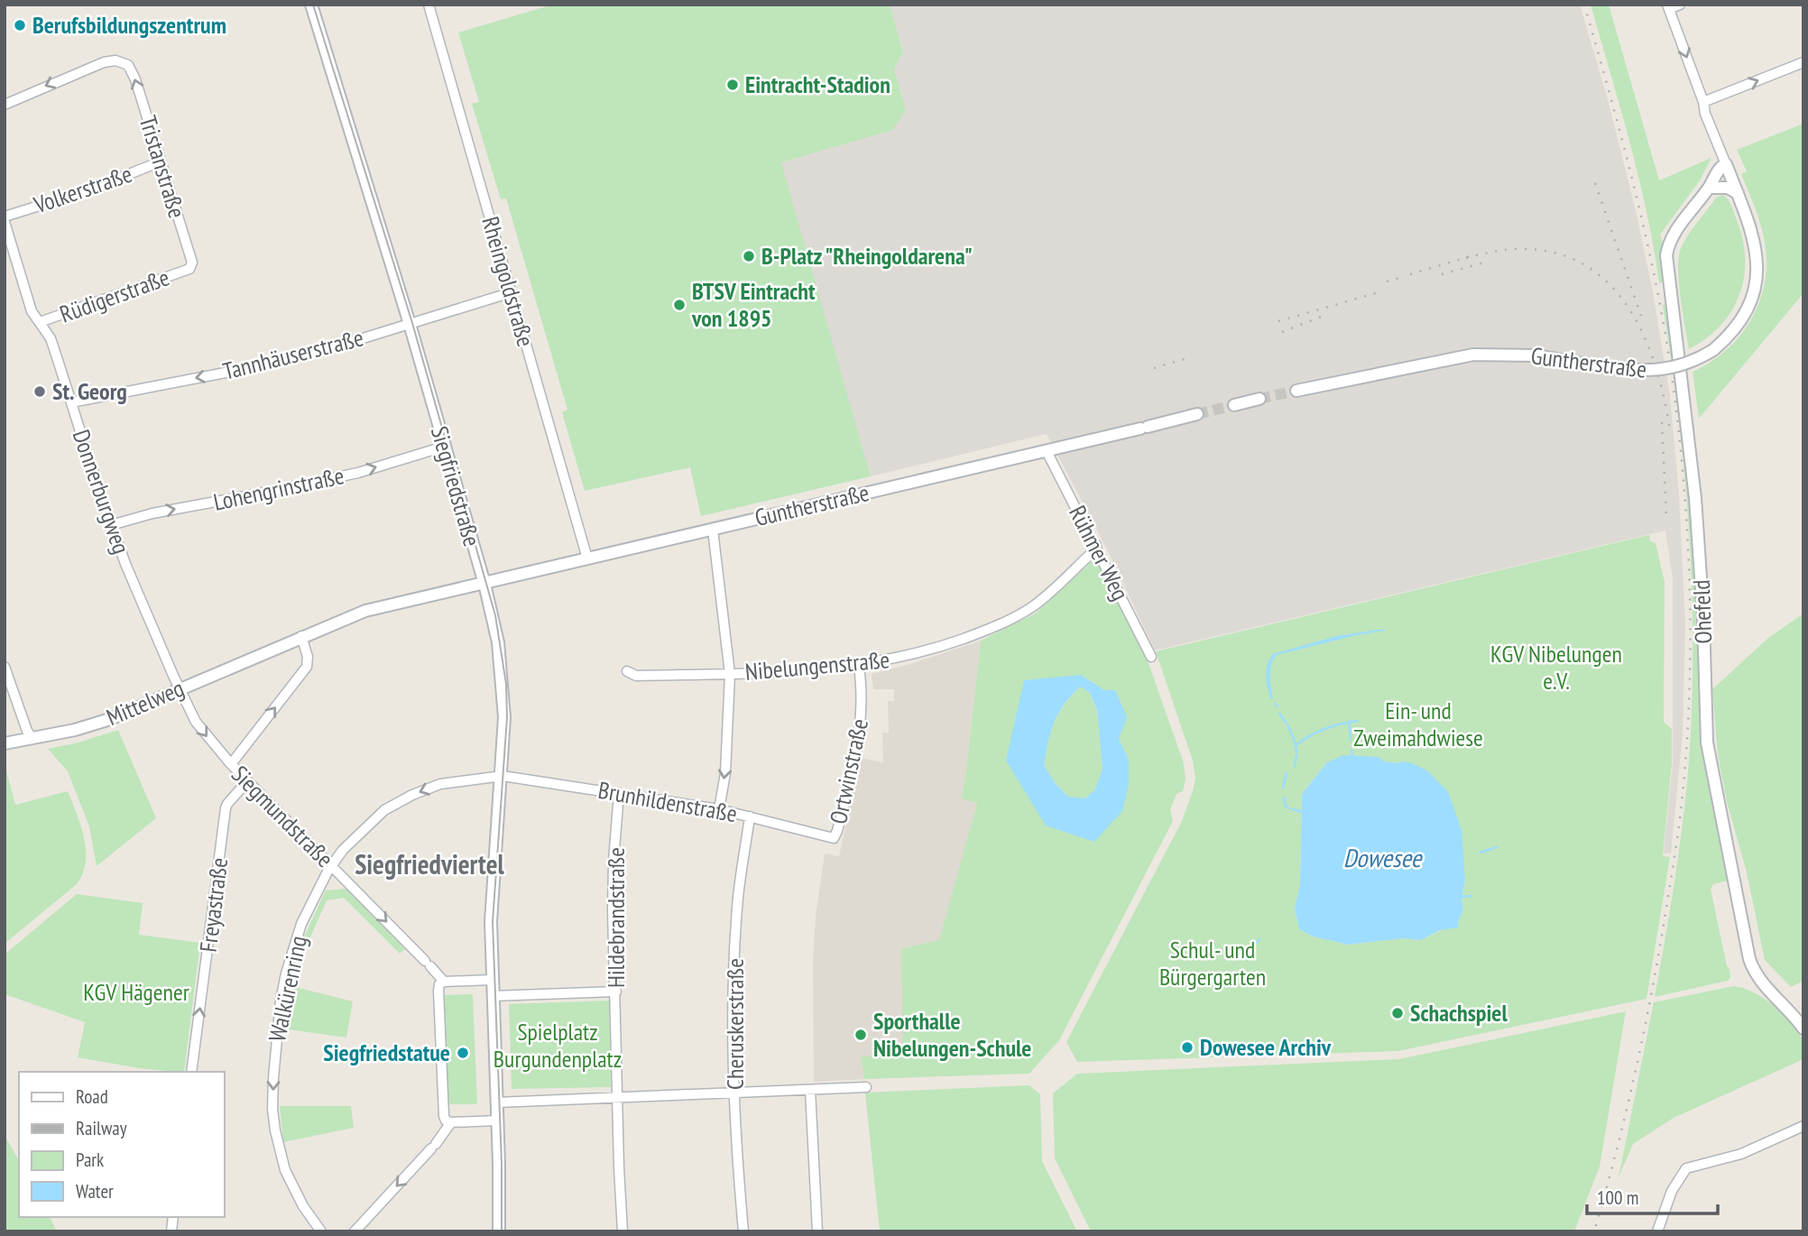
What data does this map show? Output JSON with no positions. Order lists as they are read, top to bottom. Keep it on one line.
{"streets":{"street":["Tristanstraße","Volkerstraße","Rheingoldstraße","Rüdigerstraße","Tannhäuserstraße","Guntherstraße","Siegfriedstraße","Lohengrinstraße","Donnerburgweg","Rühmer Weg","Ohefeld","Nibelungenstraße","Mittelweg","Ortwinstraße","Brunhildenstraße","Siegmundstraße","Freyastraße","Hildebrandstraße","Walkürenring","Cheruskerstraße"]},"crossings":[["Tristanstraße","Volkerstraße"],["Tristanstraße","Rüdigerstraße"],["Rheingoldstraße","Tannhäuserstraße"],["Rheingoldstraße","Guntherstraße"],["Rüdigerstraße","Donnerburgweg"],["Tannhäuserstraße","Siegfriedstraße"],["Tannhäuserstraße","Donnerburgweg"],["Guntherstraße","Siegfriedstraße"],["Guntherstraße","Rühmer Weg"],["Guntherstraße","Ohefeld"],["Guntherstraße","Mittelweg"],["Siegfriedstraße","Lohengrinstraße"],["Siegfriedstraße","Brunhildenstraße"],["Siegfriedstraße","Walkürenring"],["Lohengrinstraße","Donnerburgweg"],["Donnerburgweg","Mittelweg"],["Donnerburgweg","Siegmundstraße"],["Rühmer Weg","Nibelungenstraße"],["Nibelungenstraße","Ortwinstraße"],["Mittelweg","Siegmundstraße"],["Ortwinstraße","Brunhildenstraße"],["Brunhildenstraße","Hildebrandstraße"],["Brunhildenstraße","Walkürenring"],["Brunhildenstraße","Cheruskerstraße"],["Siegmundstraße","Freyastraße"],["Siegmundstraße","Walkürenring"]],"one_way":["Tannhäuserstraße","Lohengrinstraße","Siegmundstraße","Freyastraße","Walkürenring"],"districts":["Siegfriedviertel"],"water":["Dowesee"],"parks":["KGV Nibelungen e.V.","Ein- und Zweimahdwiese","Schul- und Bürgergarten","KGV Hägener","Spielplatz Burgundenplatz"],"places":["Berufsbildungszentrum","Eintracht-Stadion","B-Platz \"Rheingoldarena\"","BTSV Eintracht von 1895","St. Georg","Schachspiel","Sporthalle Nibelungen-Schule","Dowesee Archiv","Siegfriedstatue"],"legend":["Road","Railway","Park","Water"],"scale_bar":"100 m"}
